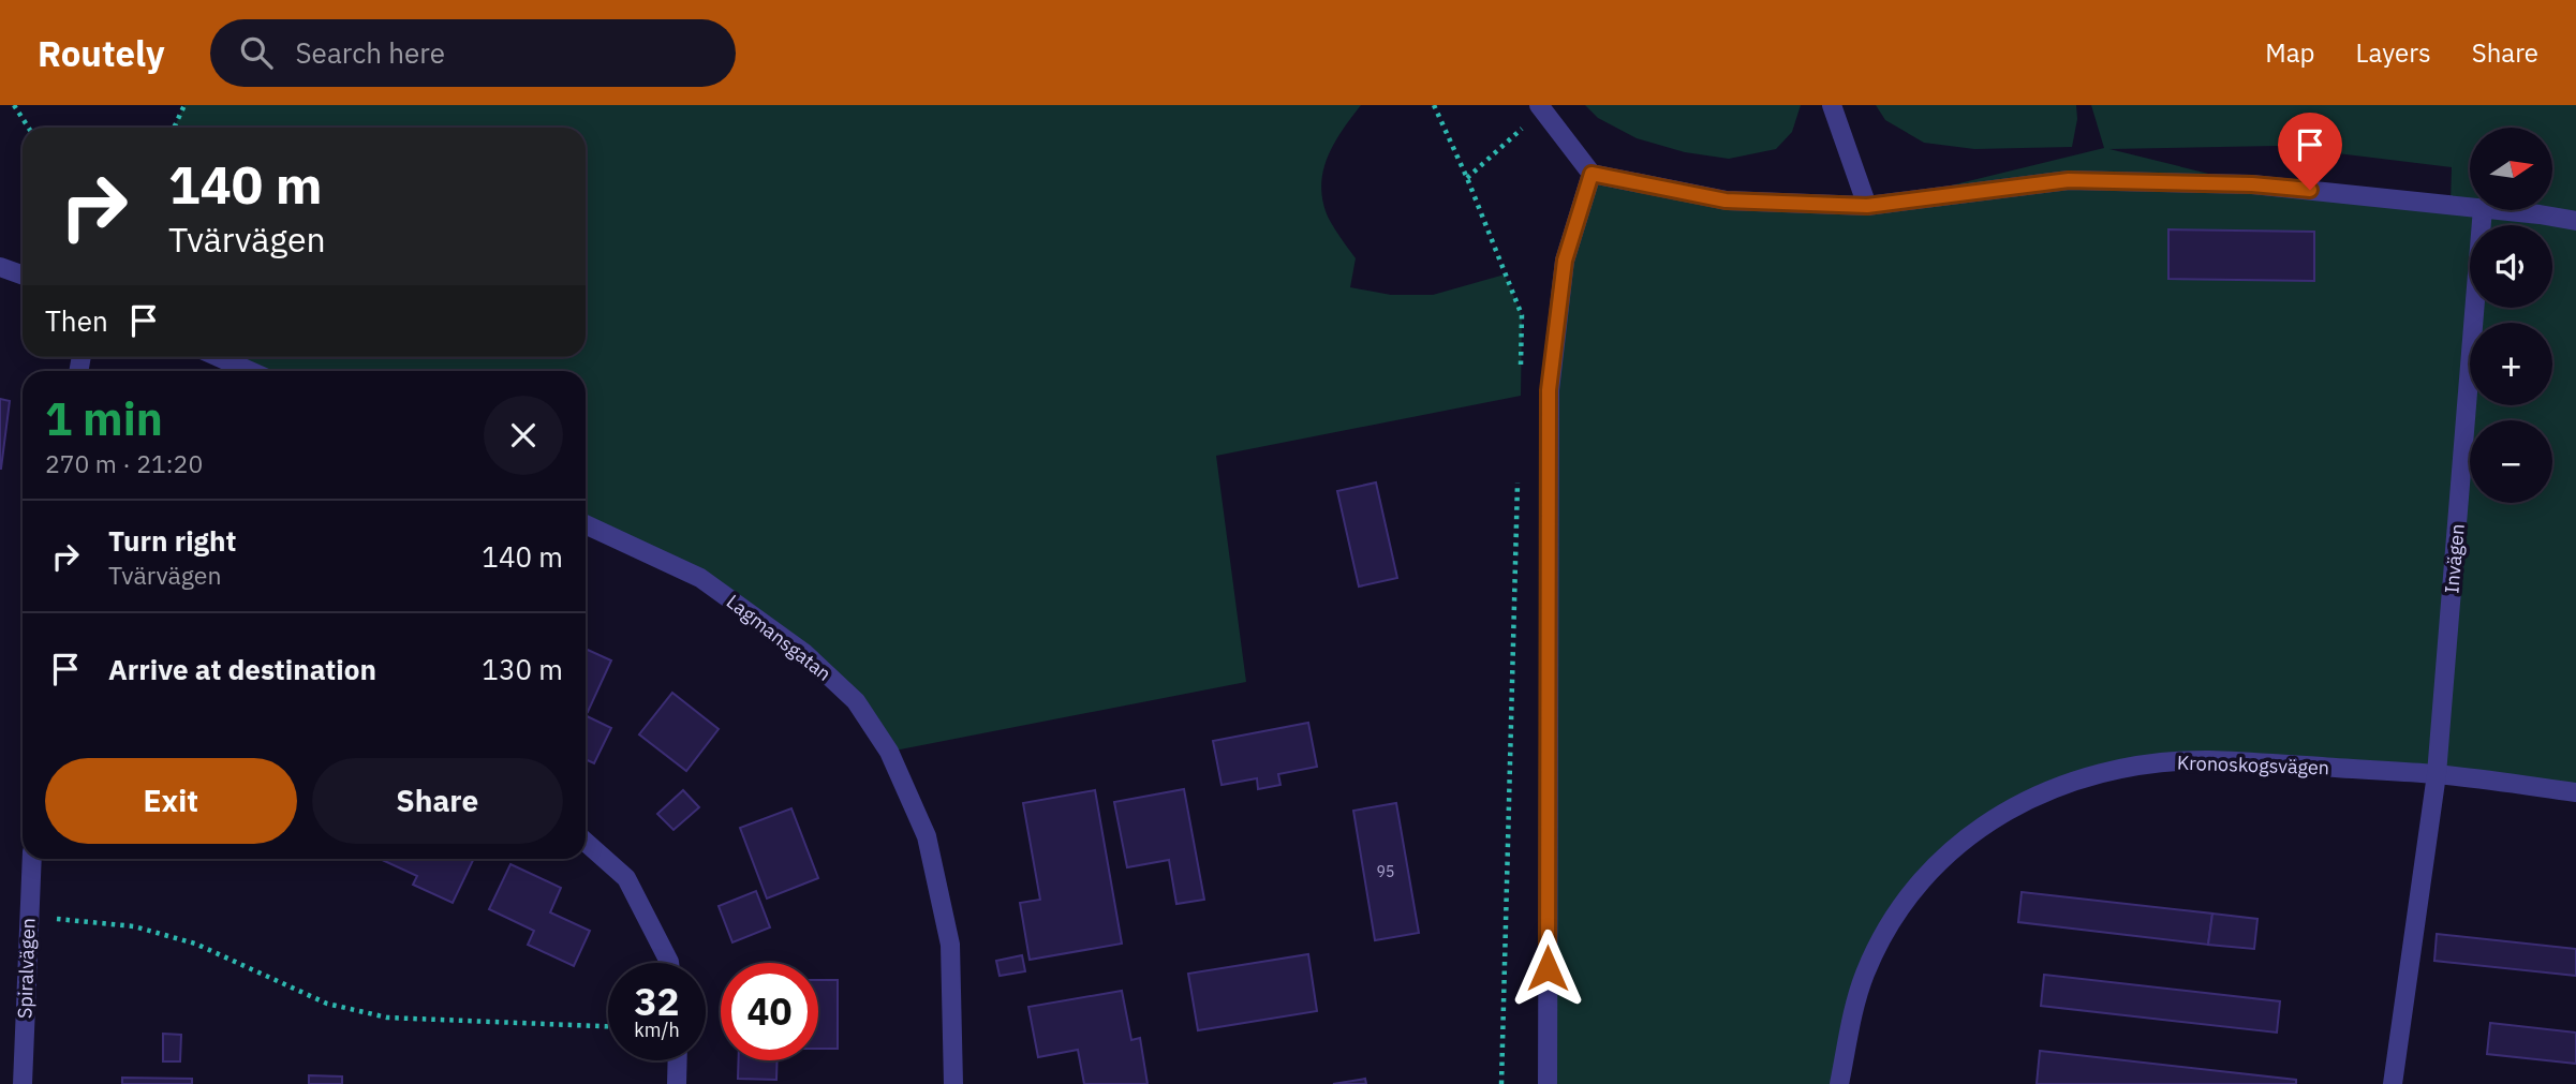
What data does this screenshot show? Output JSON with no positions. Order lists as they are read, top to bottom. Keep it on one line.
{"streets":{"street":["Invägen","Lagmansgatan","Kronoskogsvägen","Spiralvägen"]},"crossings":[["Invägen","Kronoskogsvägen"]],"house_numbers":["95"],"north":"right","page":{"header":"Routely","search":"Search here","nav":["Map","Layers","Share"],"map_buttons":["+","−"],"turn":["140 m","Tvärvägen"],"then":"Then","heading":["1 min","270 m · 21:20"],"list":[{"name":"Turn right","note":"Tvärvägen","value":"140 m"},{"name":"Arrive at destination","value":"130 m"}],"buttons":["Exit","Share"],"speed":"32 km/h","limit":"40"}}
